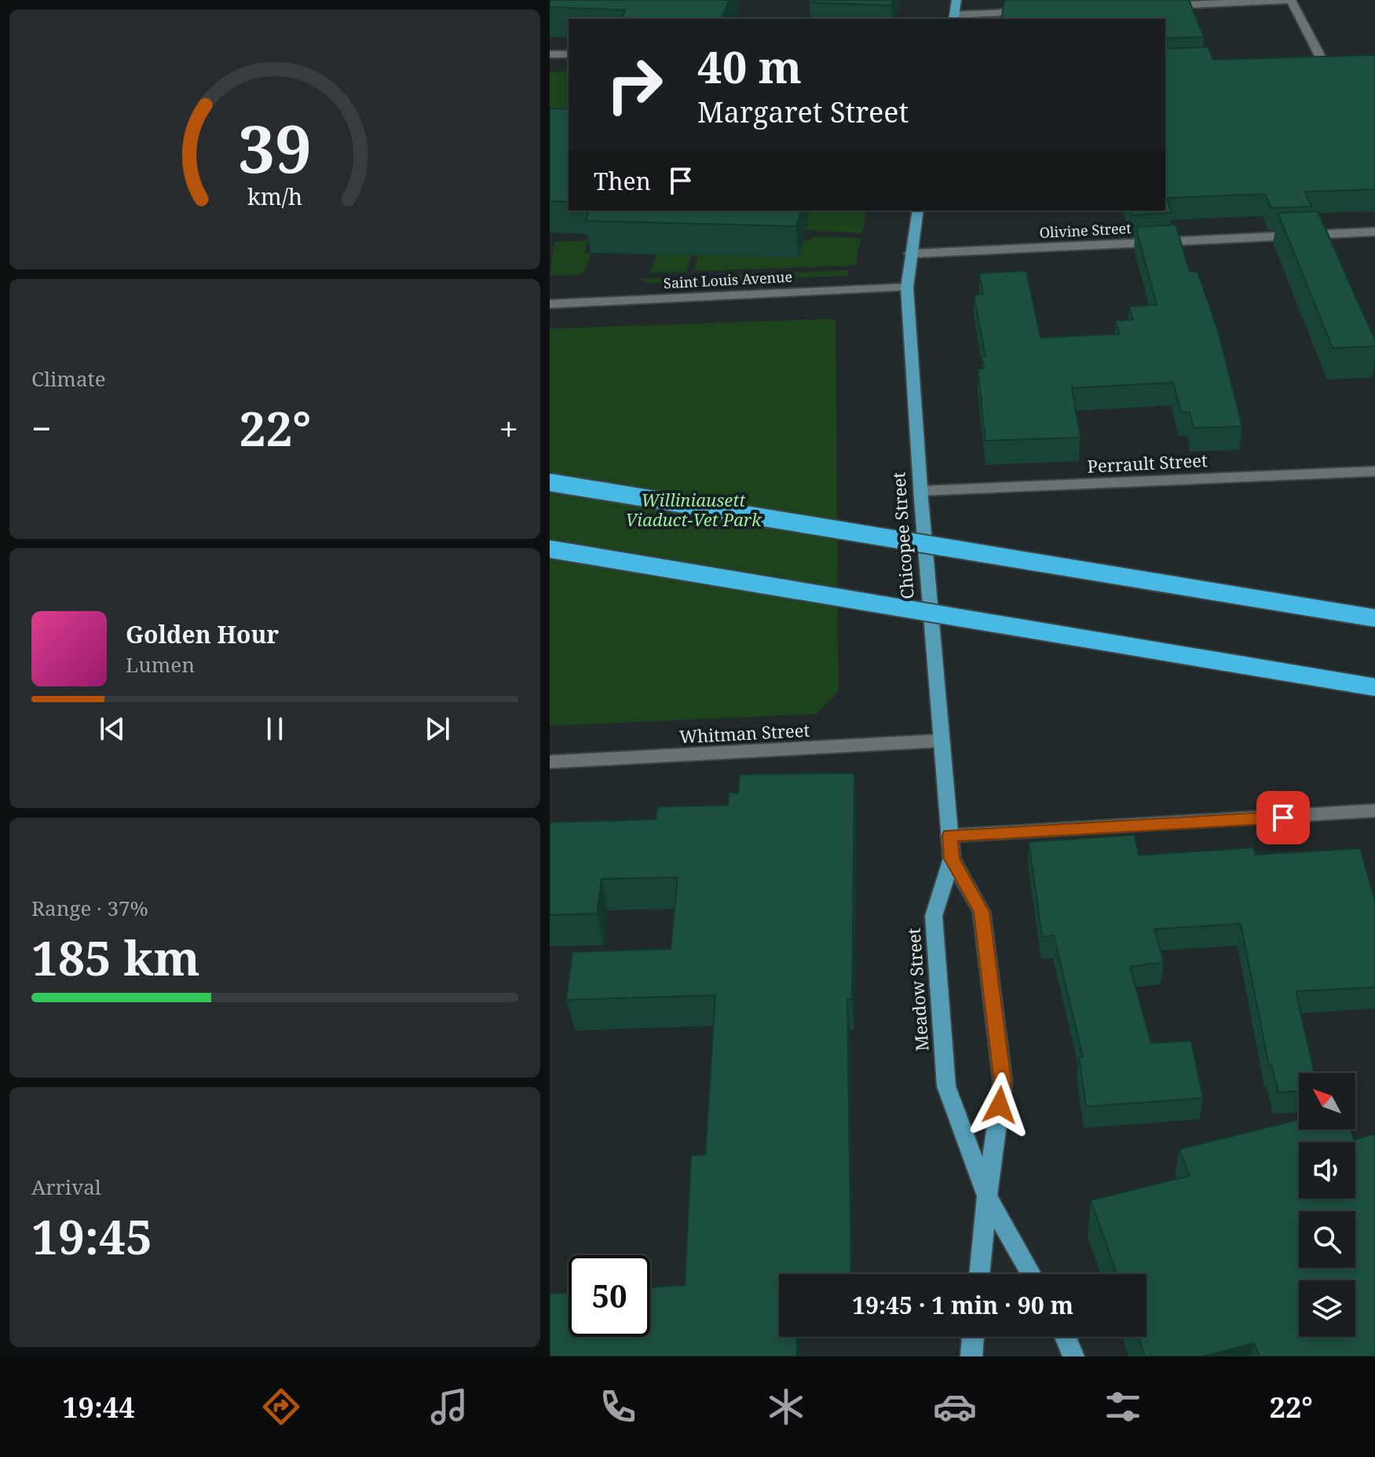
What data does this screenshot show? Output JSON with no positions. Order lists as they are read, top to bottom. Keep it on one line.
{"streets":{"main road":["Chicopee Street","Meadow Street"],"street":["Olivine Street","Saint Louis Avenue","Perrault Street","Whitman Street"]},"crossings":[["Olivine Street","Chicopee Street"],["Saint Louis Avenue","Chicopee Street"],["Perrault Street","Chicopee Street"],["Chicopee Street","Whitman Street"],["Chicopee Street","Meadow Street"]],"parks":["Williniausett Viaduct-Vet Park"],"north":"top left","page":{"turn":["40 m","Margaret Street"],"then":"Then","tile":["Climate",["Range · 37%","185 km"],["Arrival","19:45"]],"heat":["−","22°","+"],"song":["Golden Hour","Lumen"],"limit":"50","trip":"19:45 · 1 min · 90 m","tabs":["19:44","22°"],"gauge":["39","km/h"]}}
